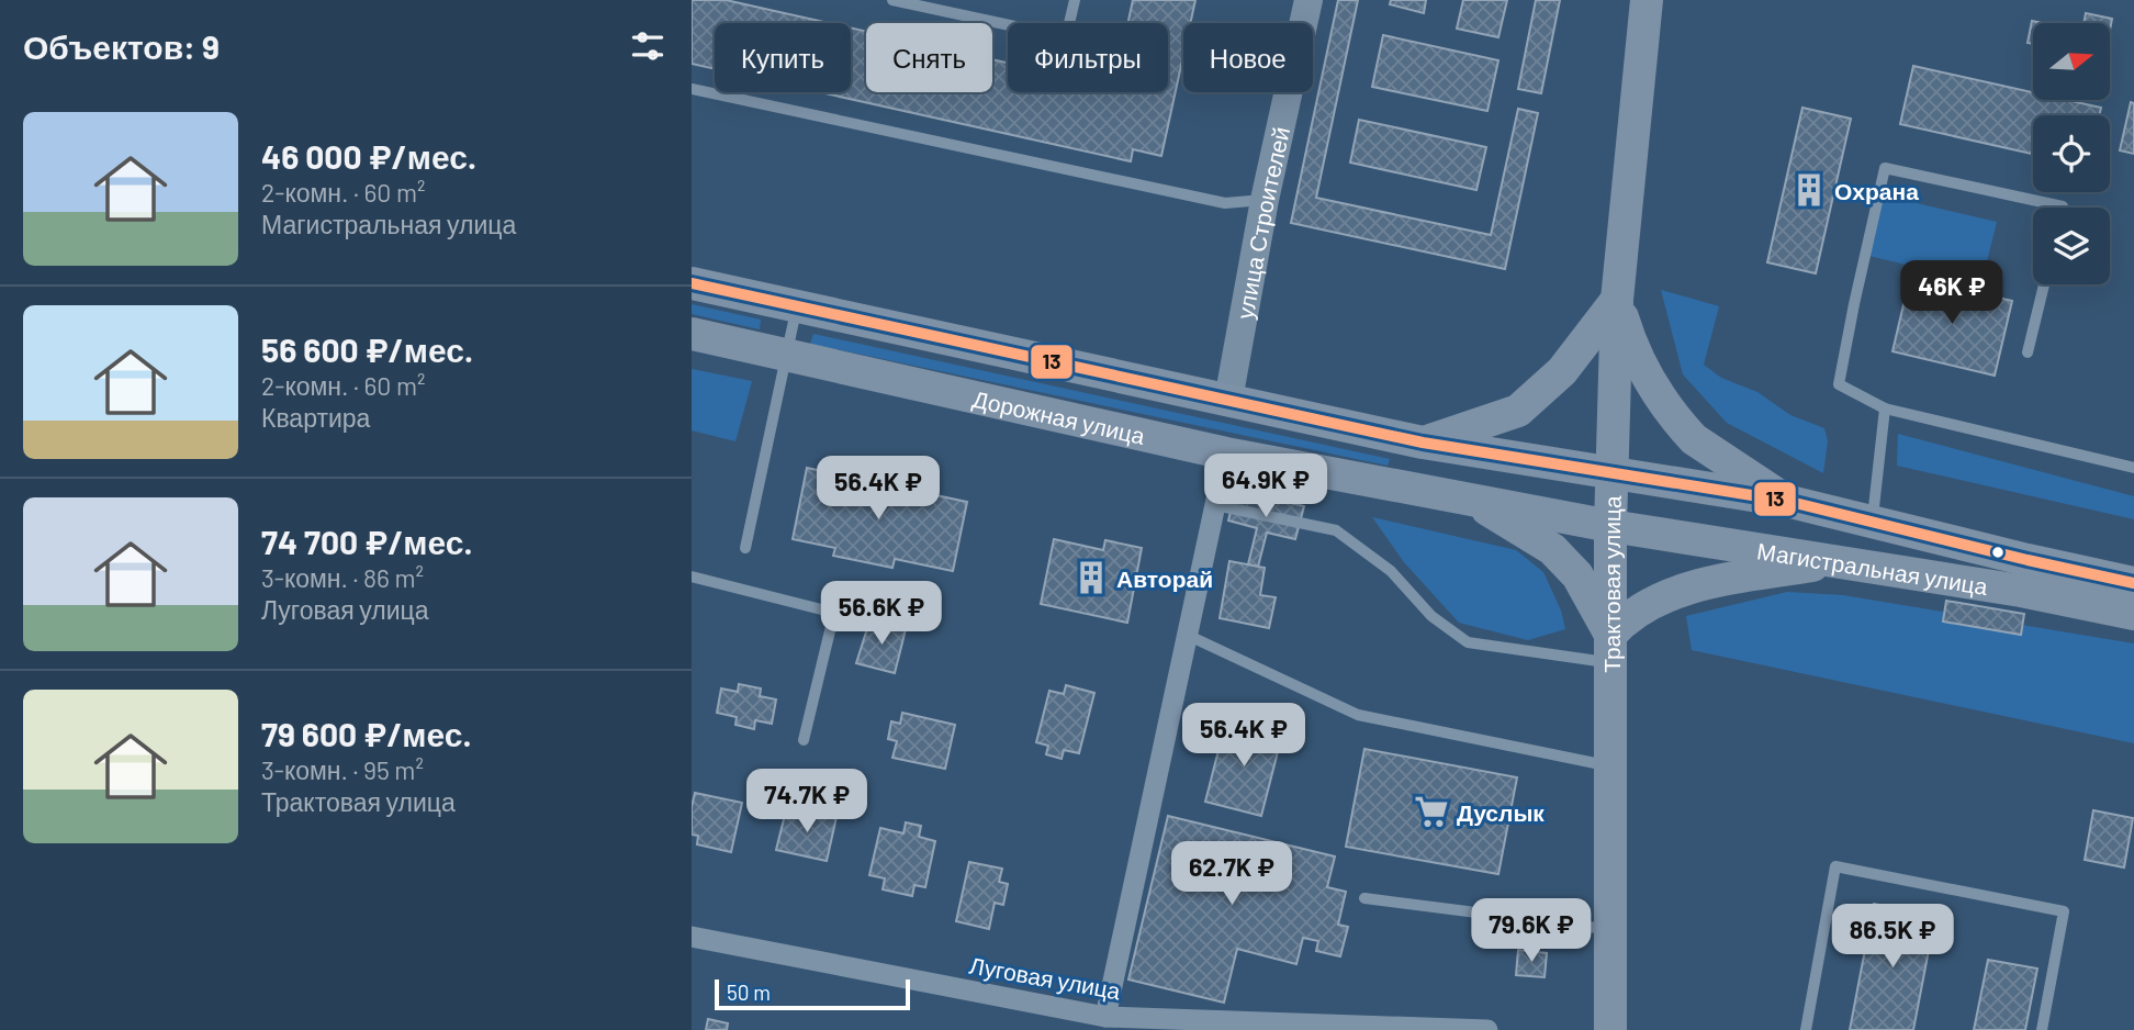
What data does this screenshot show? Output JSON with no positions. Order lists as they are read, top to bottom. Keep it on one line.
{"streets":{"main road":["улица Строителей","Дорожная улица","Магистральная улица","Трактовая улица"],"street":["Луговая улица"]},"crossings":[["Дорожная улица","Магистральная улица"],["Дорожная улица","Трактовая улица"],["Магистральная улица","Трактовая улица"]],"places":{"building":["Охрана","Авторай"],"supermarket":["Дуслык"]},"lines":["transit line 13"],"scale_bar":"50 m","north":"right","page":{"heading":"Объектов: 9","chip":["Купить","Снять","Фильтры","Новое"],"list":[{"name":"46 000 ₽/мес.","note":"2-комн. · 60 m² · Магистральная улица"},{"name":"56 600 ₽/мес.","note":"2-комн. · 60 m² · Квартира"},{"name":"74 700 ₽/мес.","note":"3-комн. · 86 m² · Луговая улица"},{"name":"79 600 ₽/мес.","note":"3-комн. · 95 m² · Трактовая улица"}],"price":["46K ₽","64.9K ₽","56.4K ₽","56.6K ₽","56.4K ₽","74.7K ₽","62.7K ₽","79.6K ₽","86.5K ₽"],"scale":"50 m"}}
